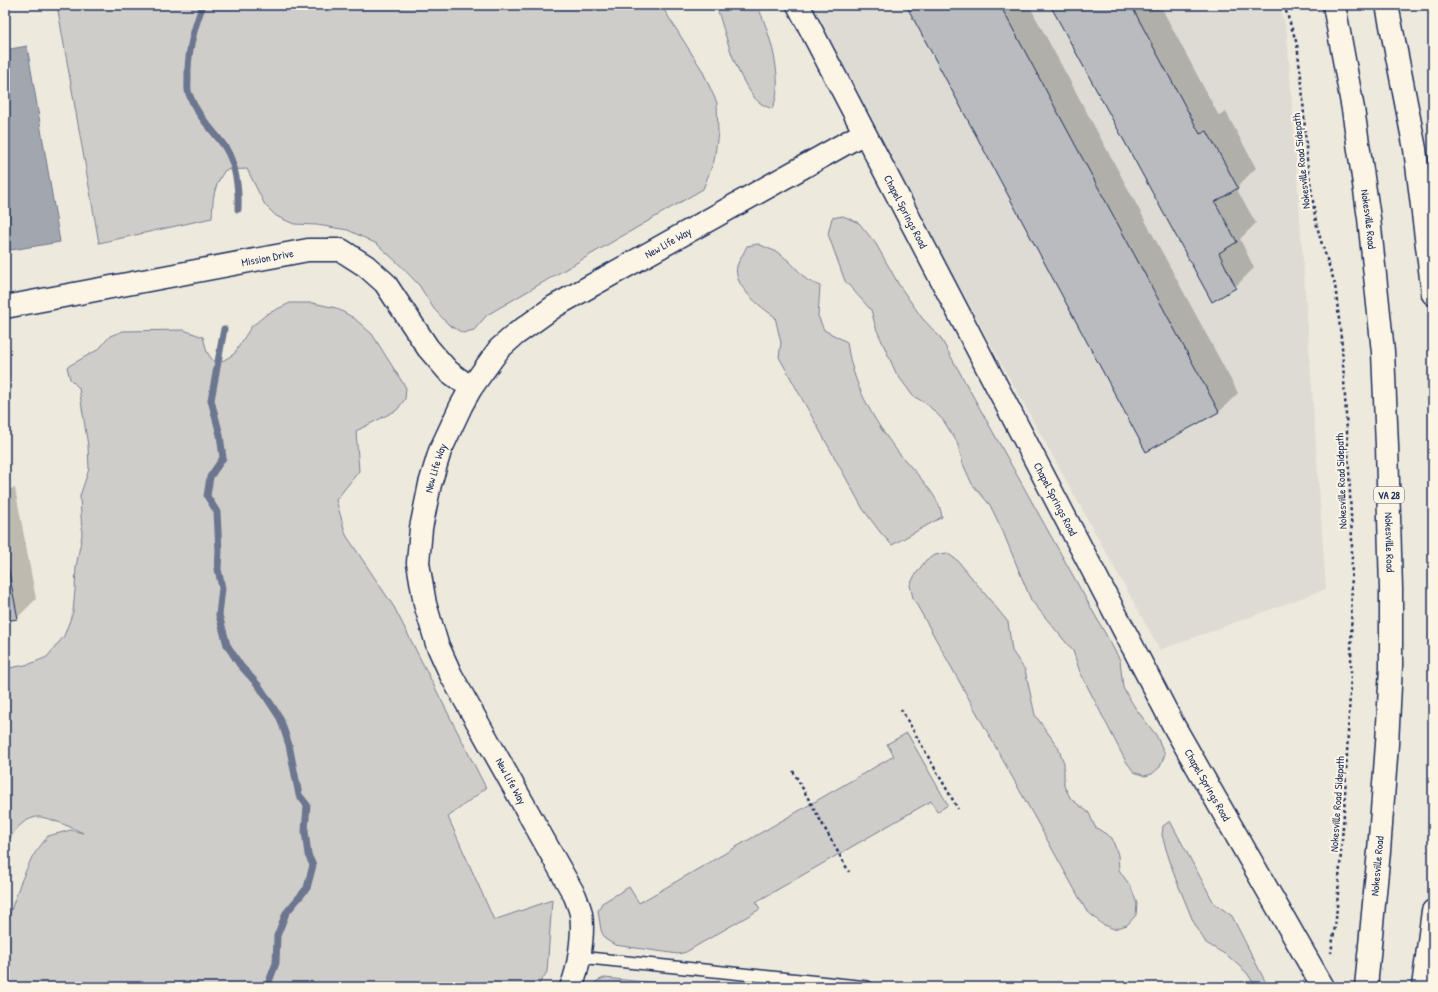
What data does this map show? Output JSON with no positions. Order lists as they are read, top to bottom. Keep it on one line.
{"streets":{"main road":["Chapel Springs Road","Nokesville Road","New Life Way","Mission Drive","VA 28"],"path":["Nokesville Road Sidepath"]},"crossings":[["Chapel Springs Road","New Life Way"],["New Life Way","Mission Drive"]]}
